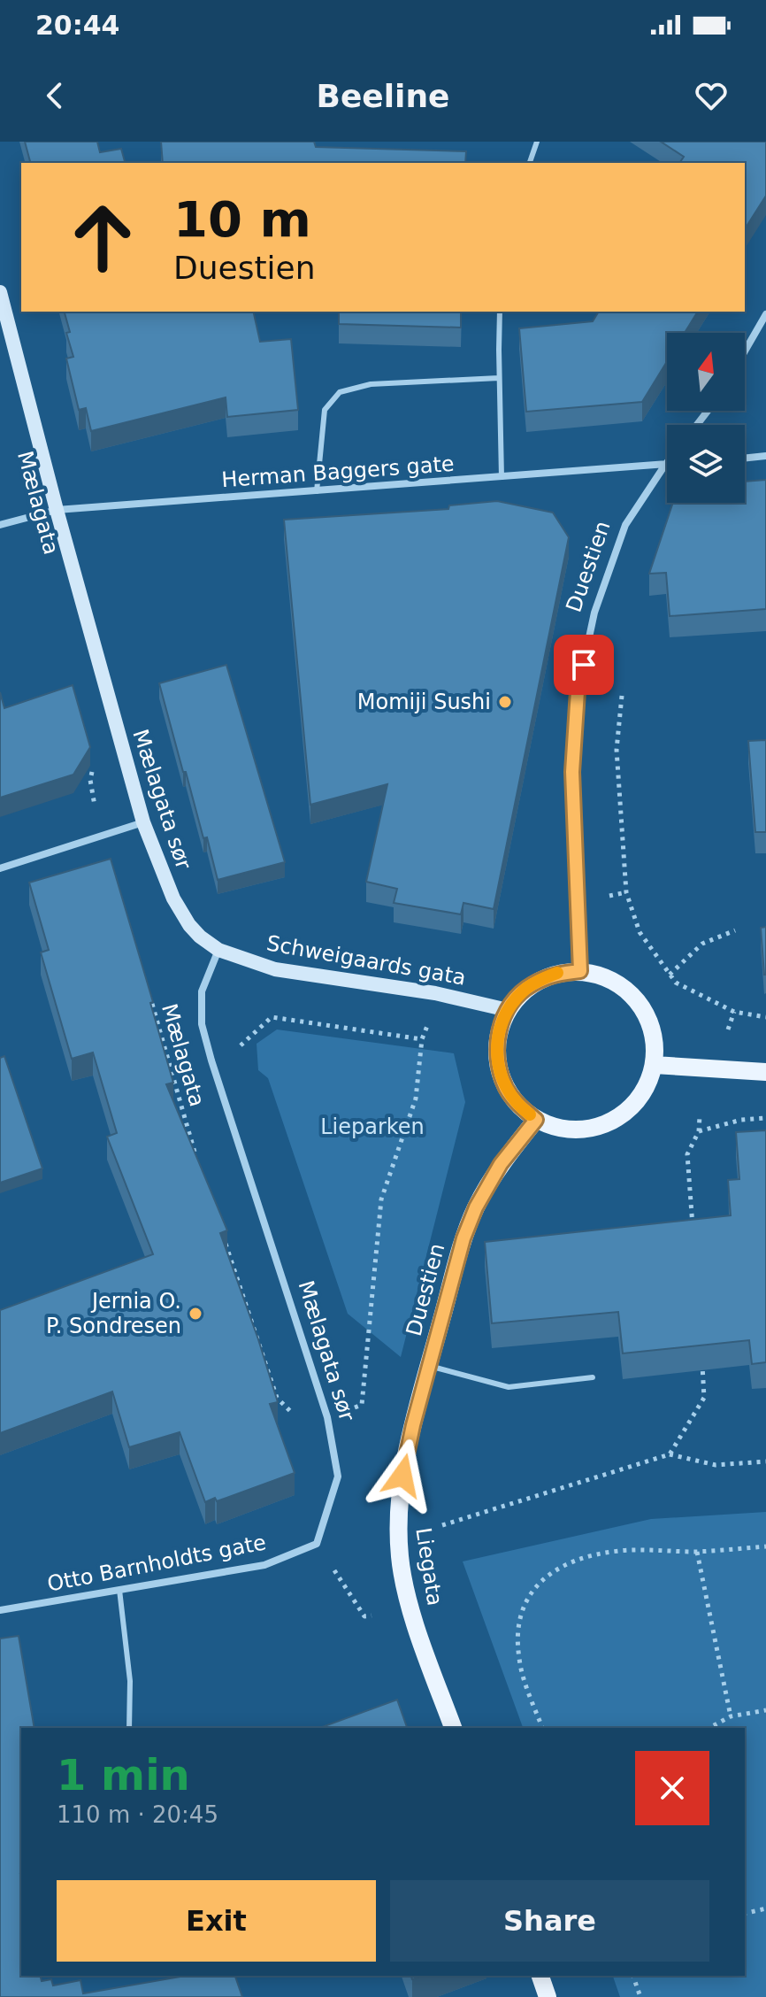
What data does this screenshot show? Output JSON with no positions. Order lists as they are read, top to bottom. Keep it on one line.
{"streets":{"main road":["Duestien","Liegata"],"street":["Herman Baggers gate","Mælagata sør","Schweigaards gata","Otto Barnholdts gate"],"path":["Mælagata"]},"crossings":[["Herman Baggers gate","Duestien"],["Herman Baggers gate","Mælagata sør"],["Duestien","Schweigaards gata"],["Duestien","Liegata"],["Mælagata sør","Schweigaards gata"],["Mælagata sør","Otto Barnholdts gate"]],"parks":["Lieparken"],"places":["Momiji Sushi","Jernia O. P. Sondresen"],"north":"top","page":{"status":"20:44","header":"Beeline","turn":["10 m","Duestien"],"heading":["1 min","110 m · 20:45"],"buttons":["Exit","Share"]}}
